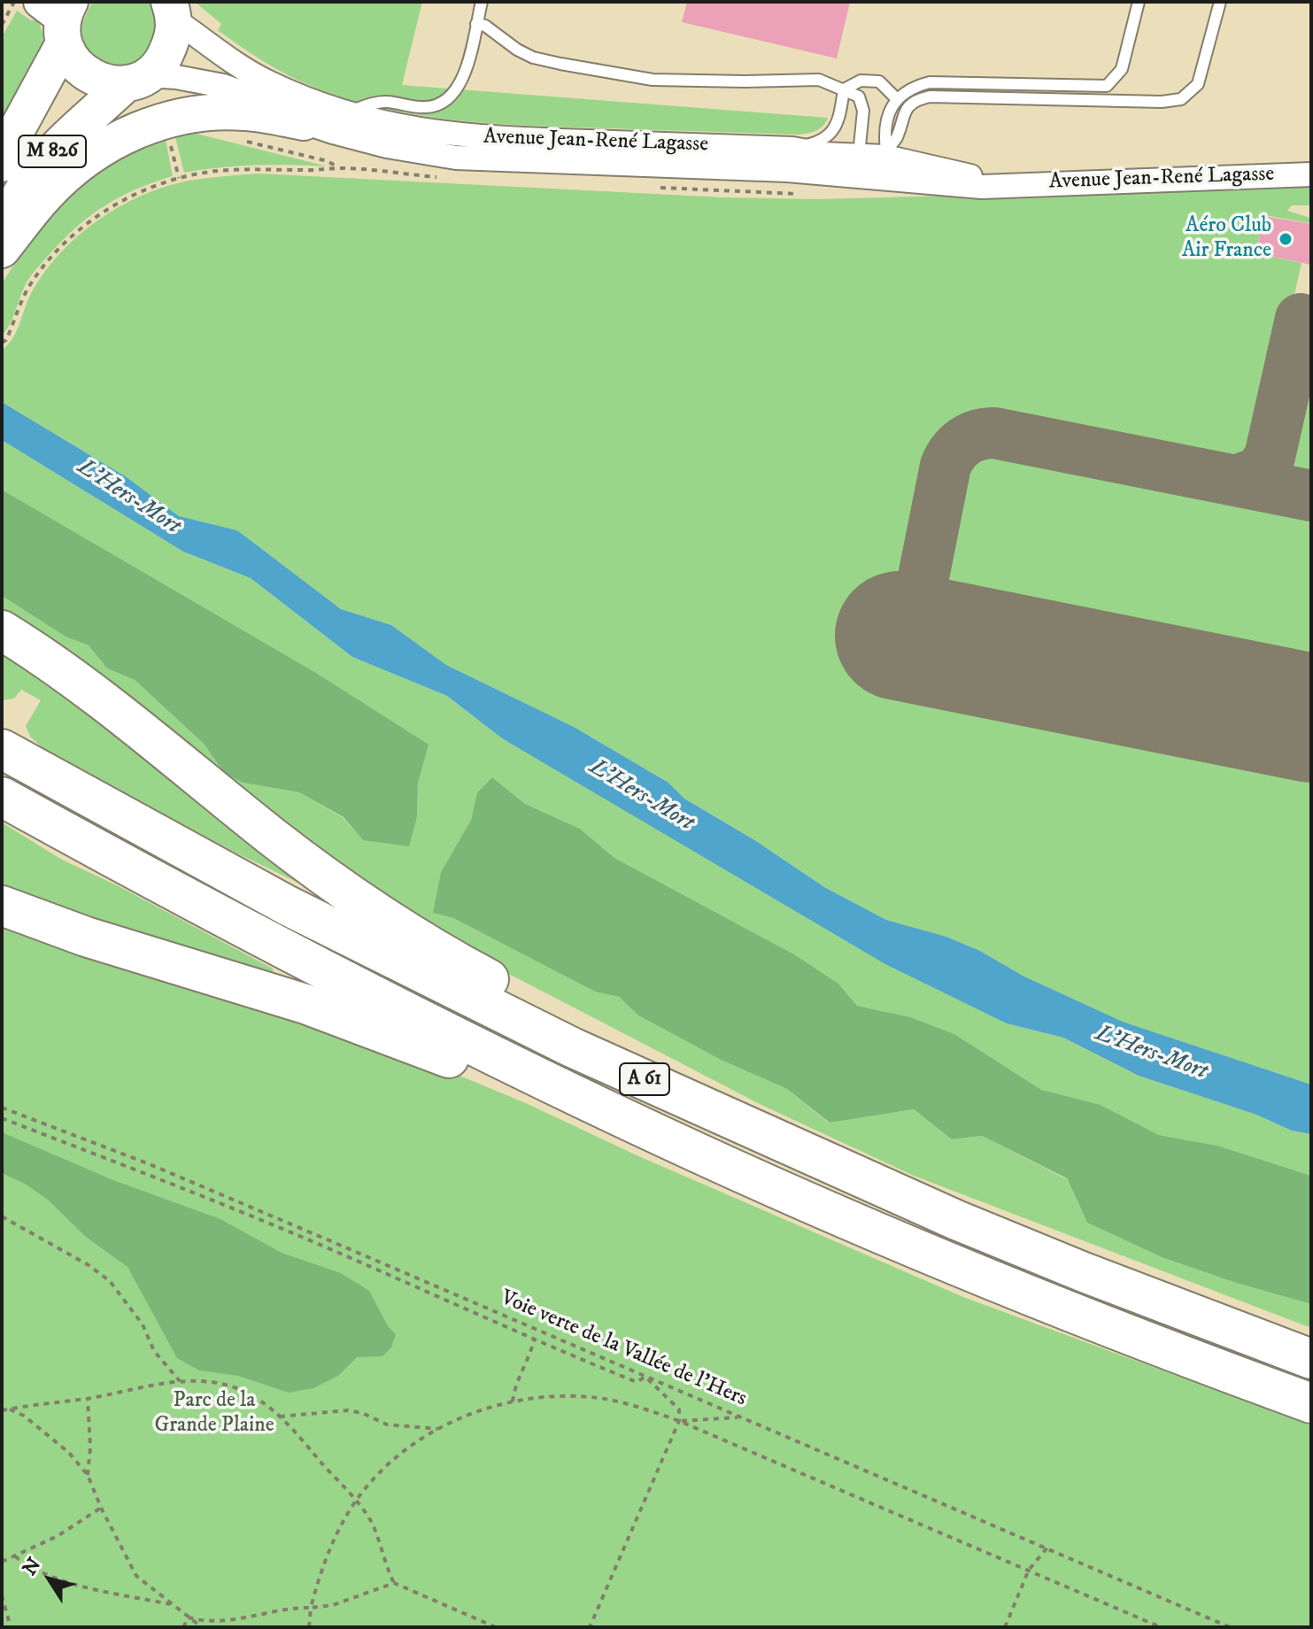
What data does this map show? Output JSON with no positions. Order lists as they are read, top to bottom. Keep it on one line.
{"streets":{"highway":["A 61"],"main road":["M 826"],"street":["Avenue Jean-René Lagasse"],"path":["Voie verte de la Vallée de l'Hers"]},"crossings":[["Avenue Jean-René Lagasse","M 826"]],"water":["L'Hers-Mort"],"parks":["Parc de la Grande Plaine"],"places":["Aéro Club Air France"],"north":"top left"}
